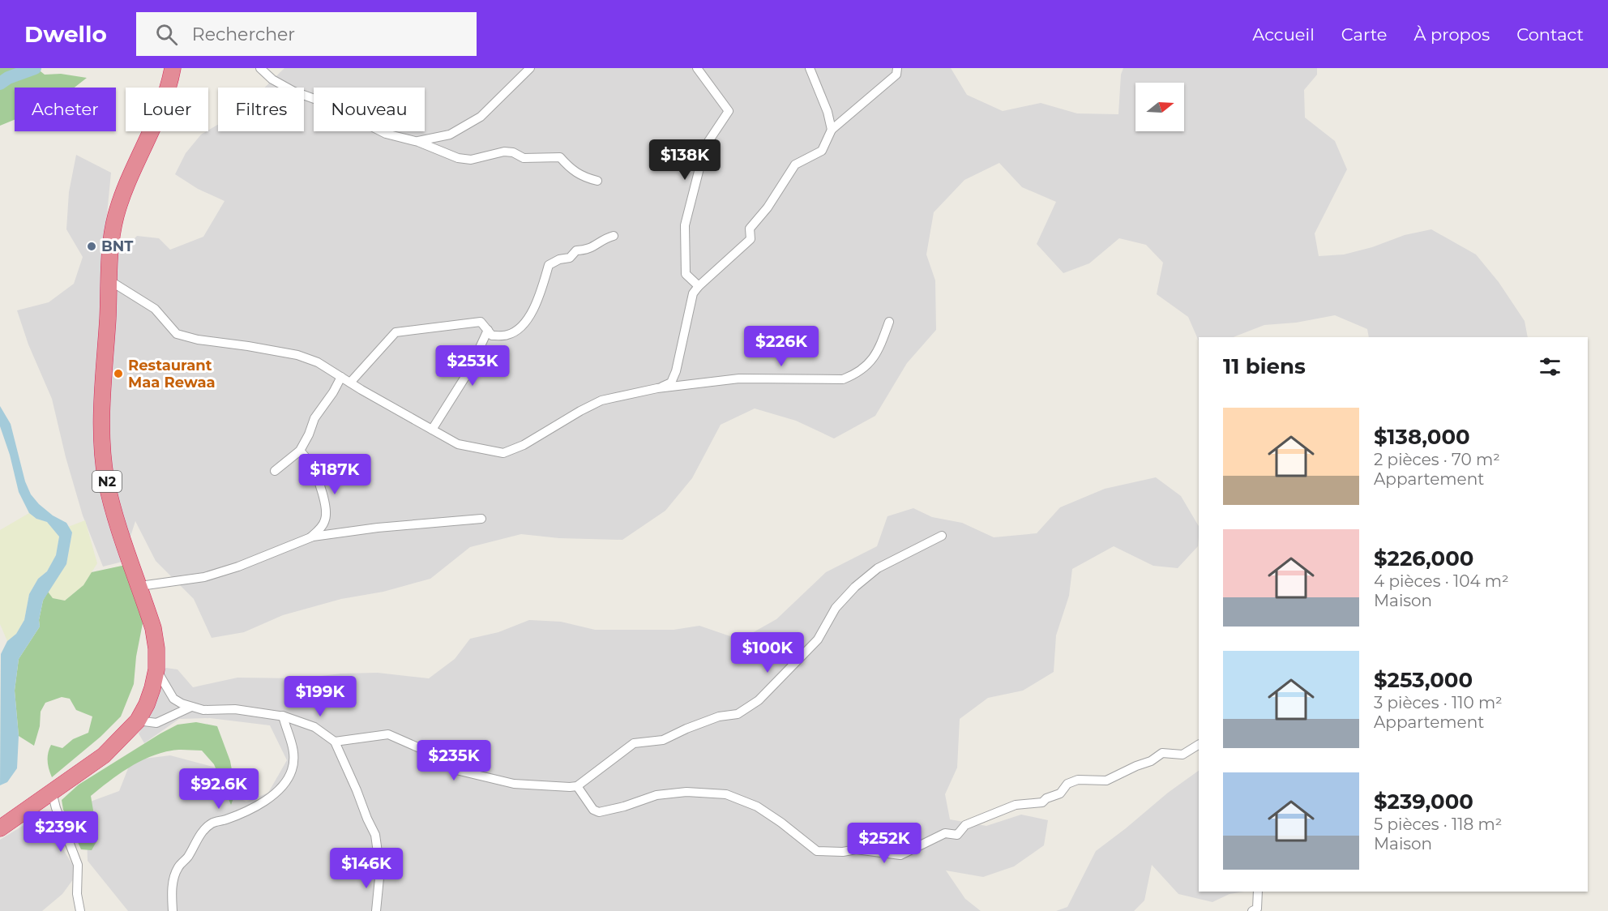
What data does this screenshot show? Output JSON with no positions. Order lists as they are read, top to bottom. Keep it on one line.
{"streets":{"highway":["N2"]},"places":["BNT","Restaurant Maa Rewaa"],"north":"right","page":{"header":"Dwello","search":"Rechercher","nav":["Accueil","Carte","À propos","Contact"],"chip":["Acheter","Louer","Filtres","Nouveau"],"price":["$138K","$226K","$253K","$187K","$100K","$199K","$235K","$92.6K","$239K","$252K","$146K"],"heading":"11 biens","list":[{"name":"$138,000","note":"2 pièces · 70 m² · Appartement"},{"name":"$226,000","note":"4 pièces · 104 m² · Maison"},{"name":"$253,000","note":"3 pièces · 110 m² · Appartement"},{"name":"$239,000","note":"5 pièces · 118 m² · Maison"}]}}
